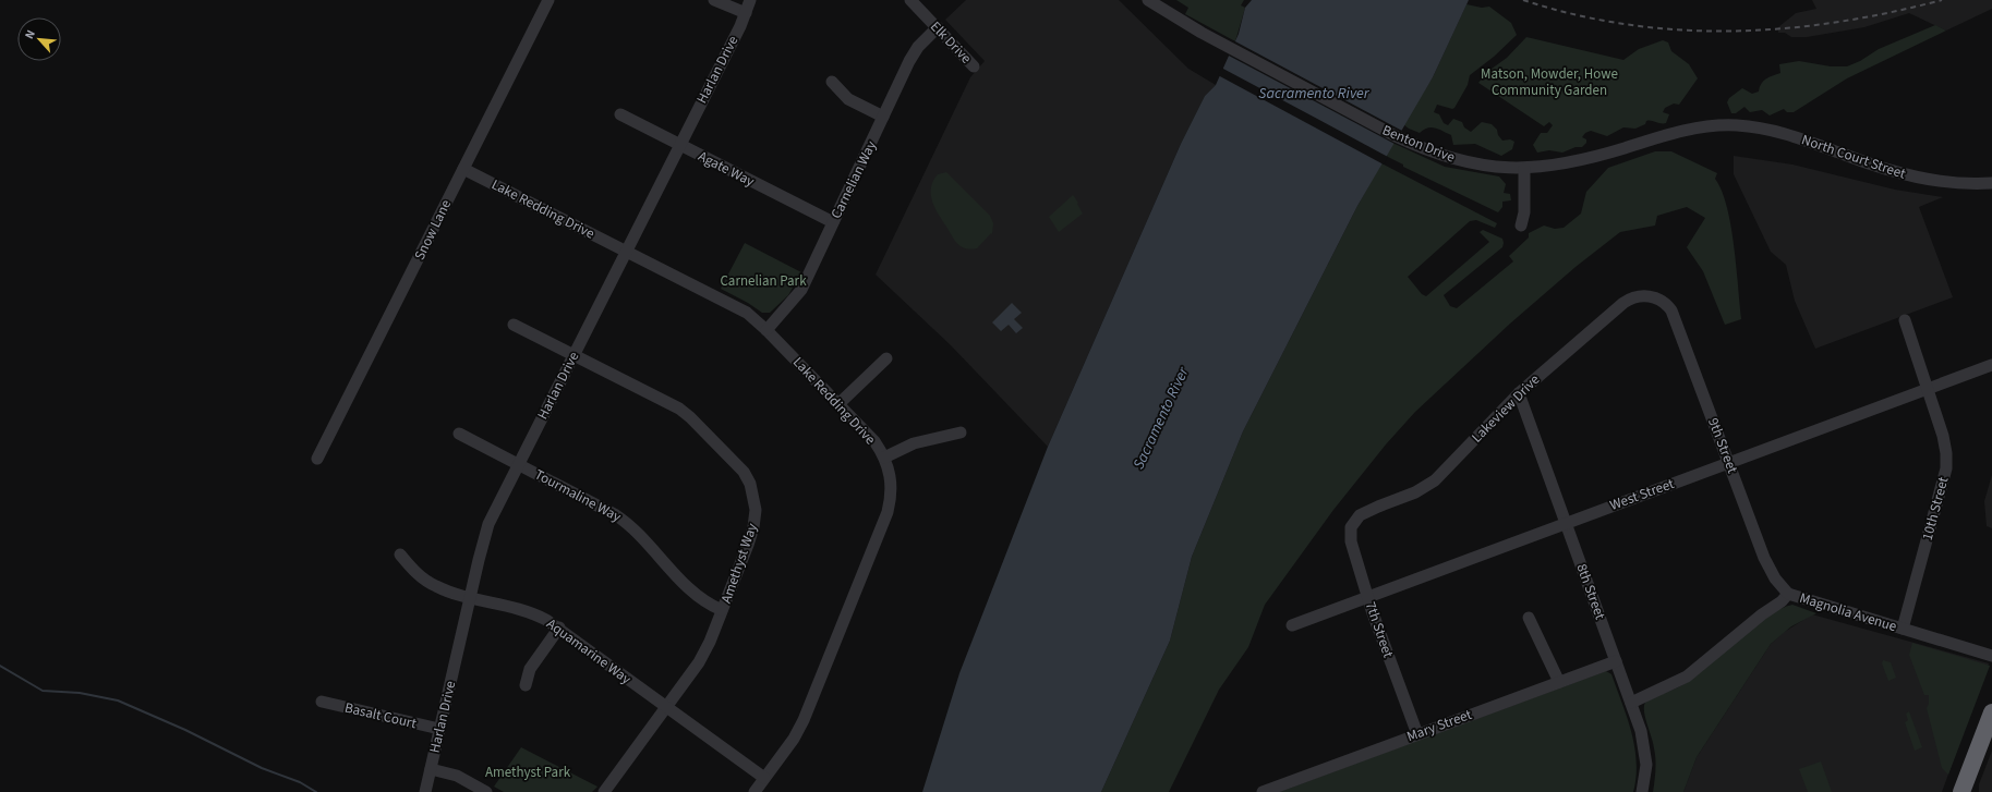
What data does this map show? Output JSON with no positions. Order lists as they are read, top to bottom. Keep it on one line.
{"streets":{"street":["Elk Drive","Harlan Drive","Benton Drive","North Court Street","Agate Way","Carnelian Way","Lake Redding Drive","Snow Lane","Lakeview Drive","9th Street","West Street","Tourmaline Way","10th Street","Amethyst Way","8th Street","Magnolia Avenue","7th Street","Aquamarine Way","Basalt Court","Mary Street"]},"crossings":[["Elk Drive","Carnelian Way"],["Harlan Drive","Agate Way"],["Harlan Drive","Lake Redding Drive"],["Harlan Drive","Tourmaline Way"],["Harlan Drive","Amethyst Way"],["Harlan Drive","Aquamarine Way"],["Harlan Drive","Basalt Court"],["Benton Drive","North Court Street"],["Agate Way","Carnelian Way"],["Carnelian Way","Lake Redding Drive"],["Lake Redding Drive","Snow Lane"],["Lake Redding Drive","Aquamarine Way"],["Lakeview Drive","9th Street"],["Lakeview Drive","8th Street"],["Lakeview Drive","7th Street"],["9th Street","West Street"],["9th Street","Magnolia Avenue"],["West Street","10th Street"],["West Street","8th Street"],["West Street","7th Street"],["Tourmaline Way","Amethyst Way"],["10th Street","Magnolia Avenue"],["Amethyst Way","Aquamarine Way"],["8th Street","Magnolia Avenue"],["8th Street","Mary Street"],["7th Street","Mary Street"]],"water":["Sacramento River"],"parks":["Matson, Mowder, Howe Community Garden","Carnelian Park","Amethyst Park"],"north":"top left"}
